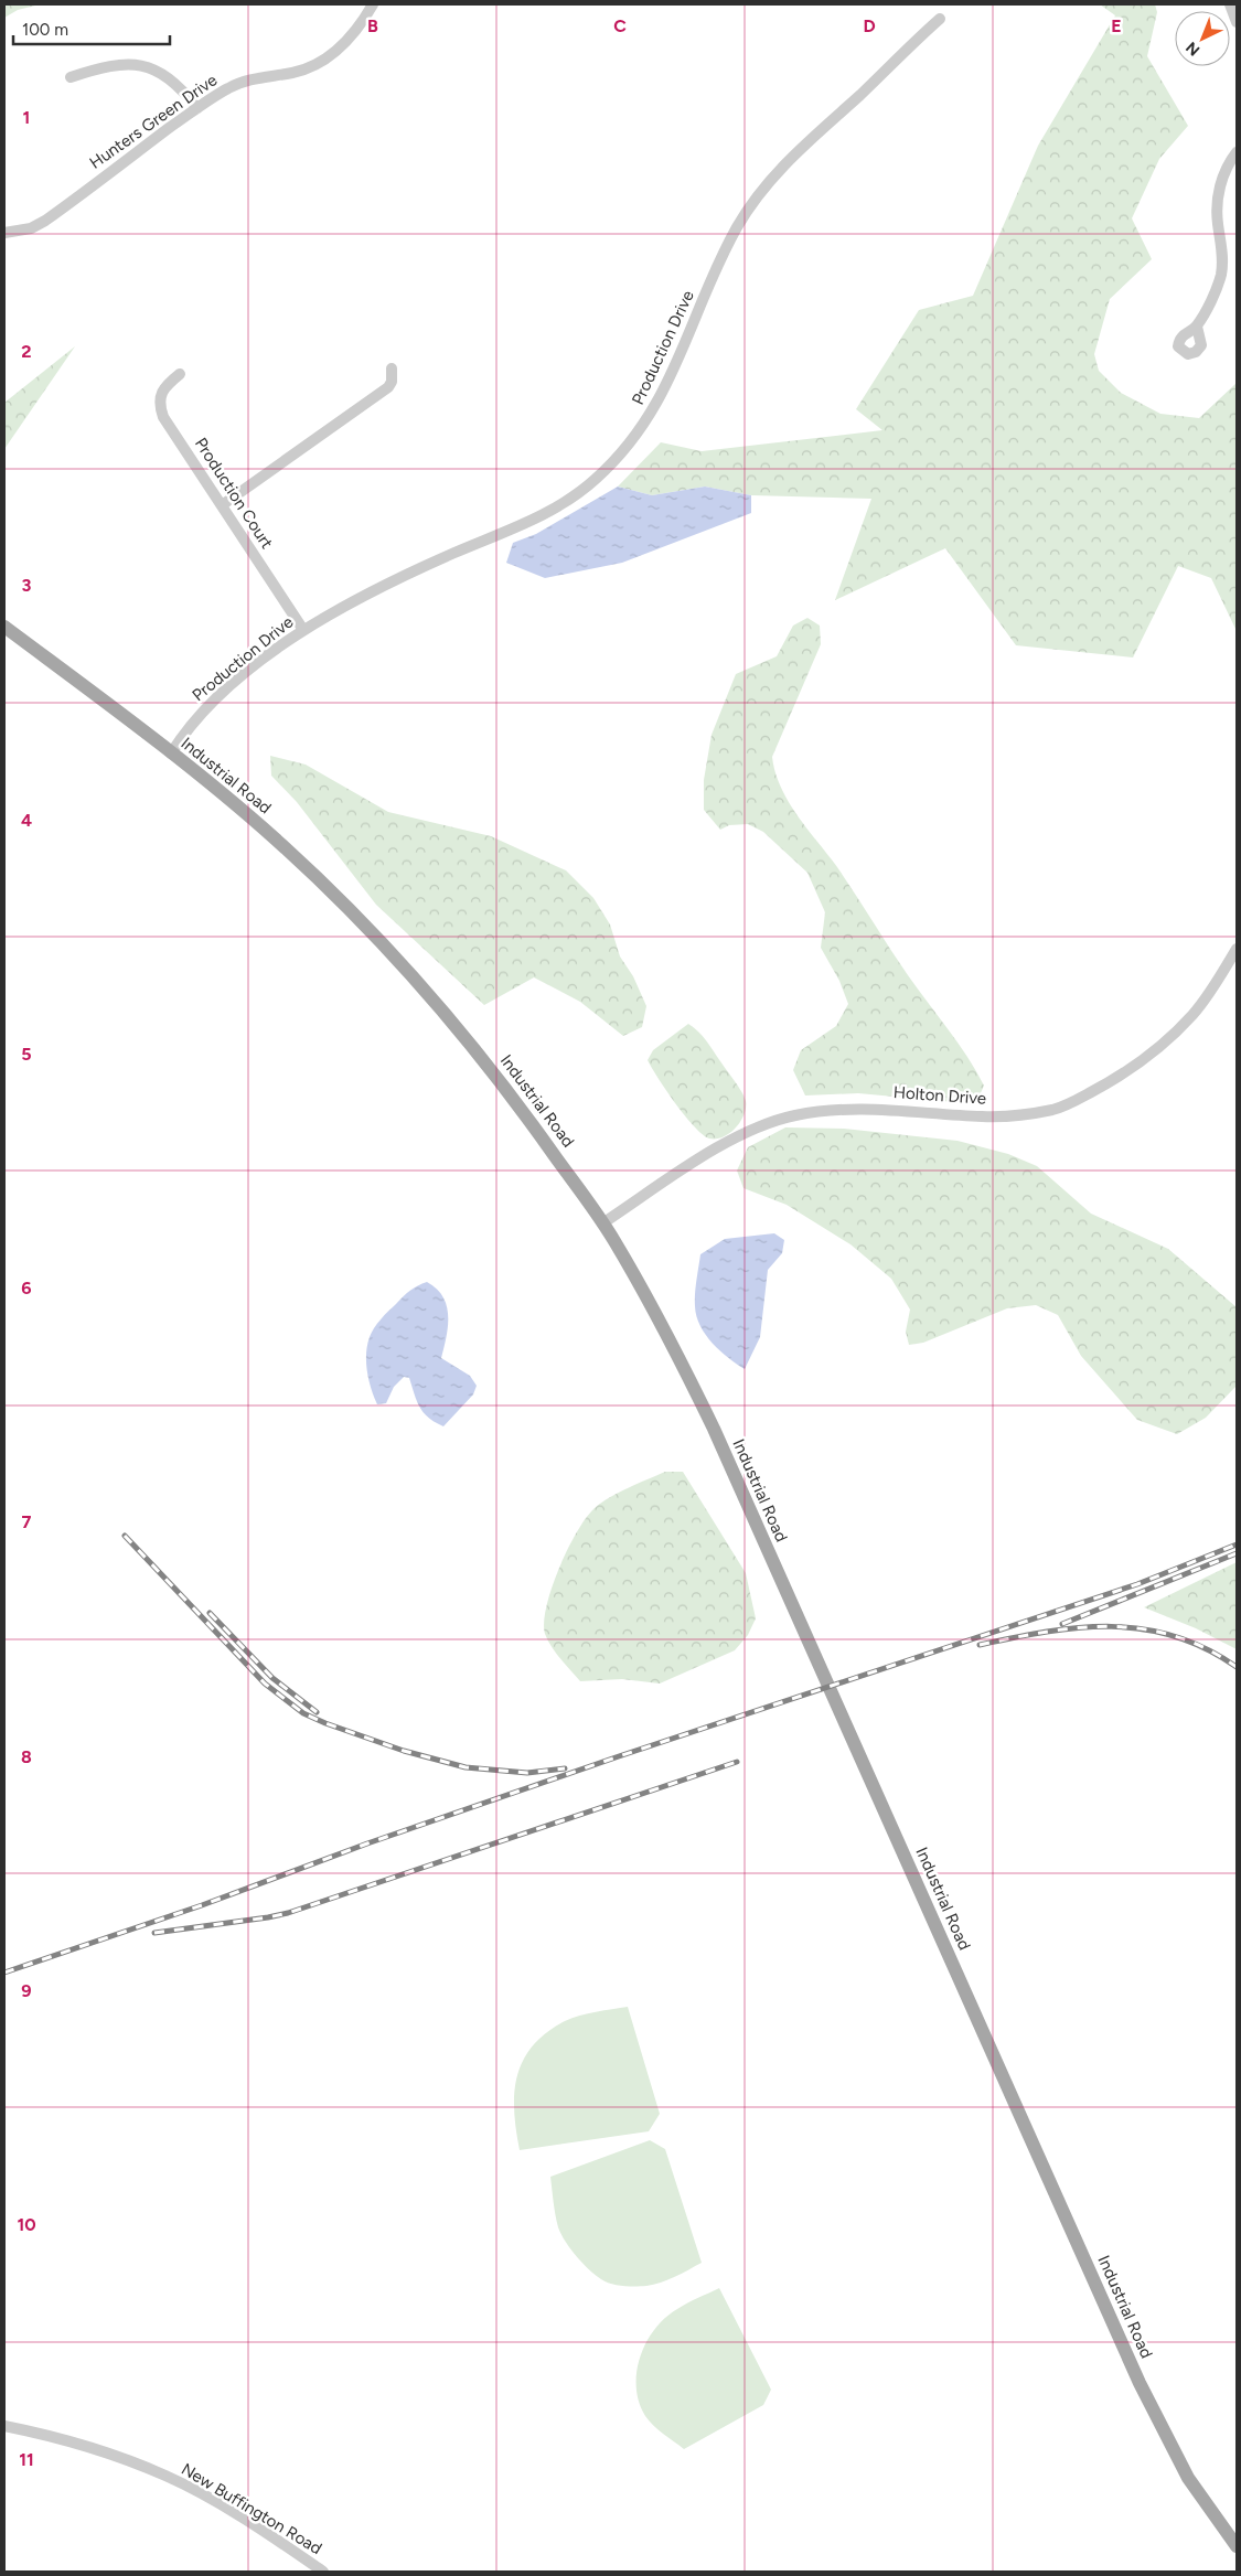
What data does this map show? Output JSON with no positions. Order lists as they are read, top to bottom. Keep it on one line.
{"streets":{"main road":["Industrial Road"],"street":["Hunters Green Drive","Production Drive","Production Court","Holton Drive","New Buffington Road"]},"crossings":[["Production Drive","Production Court"],["Production Drive","Industrial Road"],["Industrial Road","Holton Drive"]],"scale_bar":"100 m","north":"bottom left","grid":{"columns":["B","C","D","E"],"rows":["1","2","3","4","5","6","7","8","9","10","11"]}}
